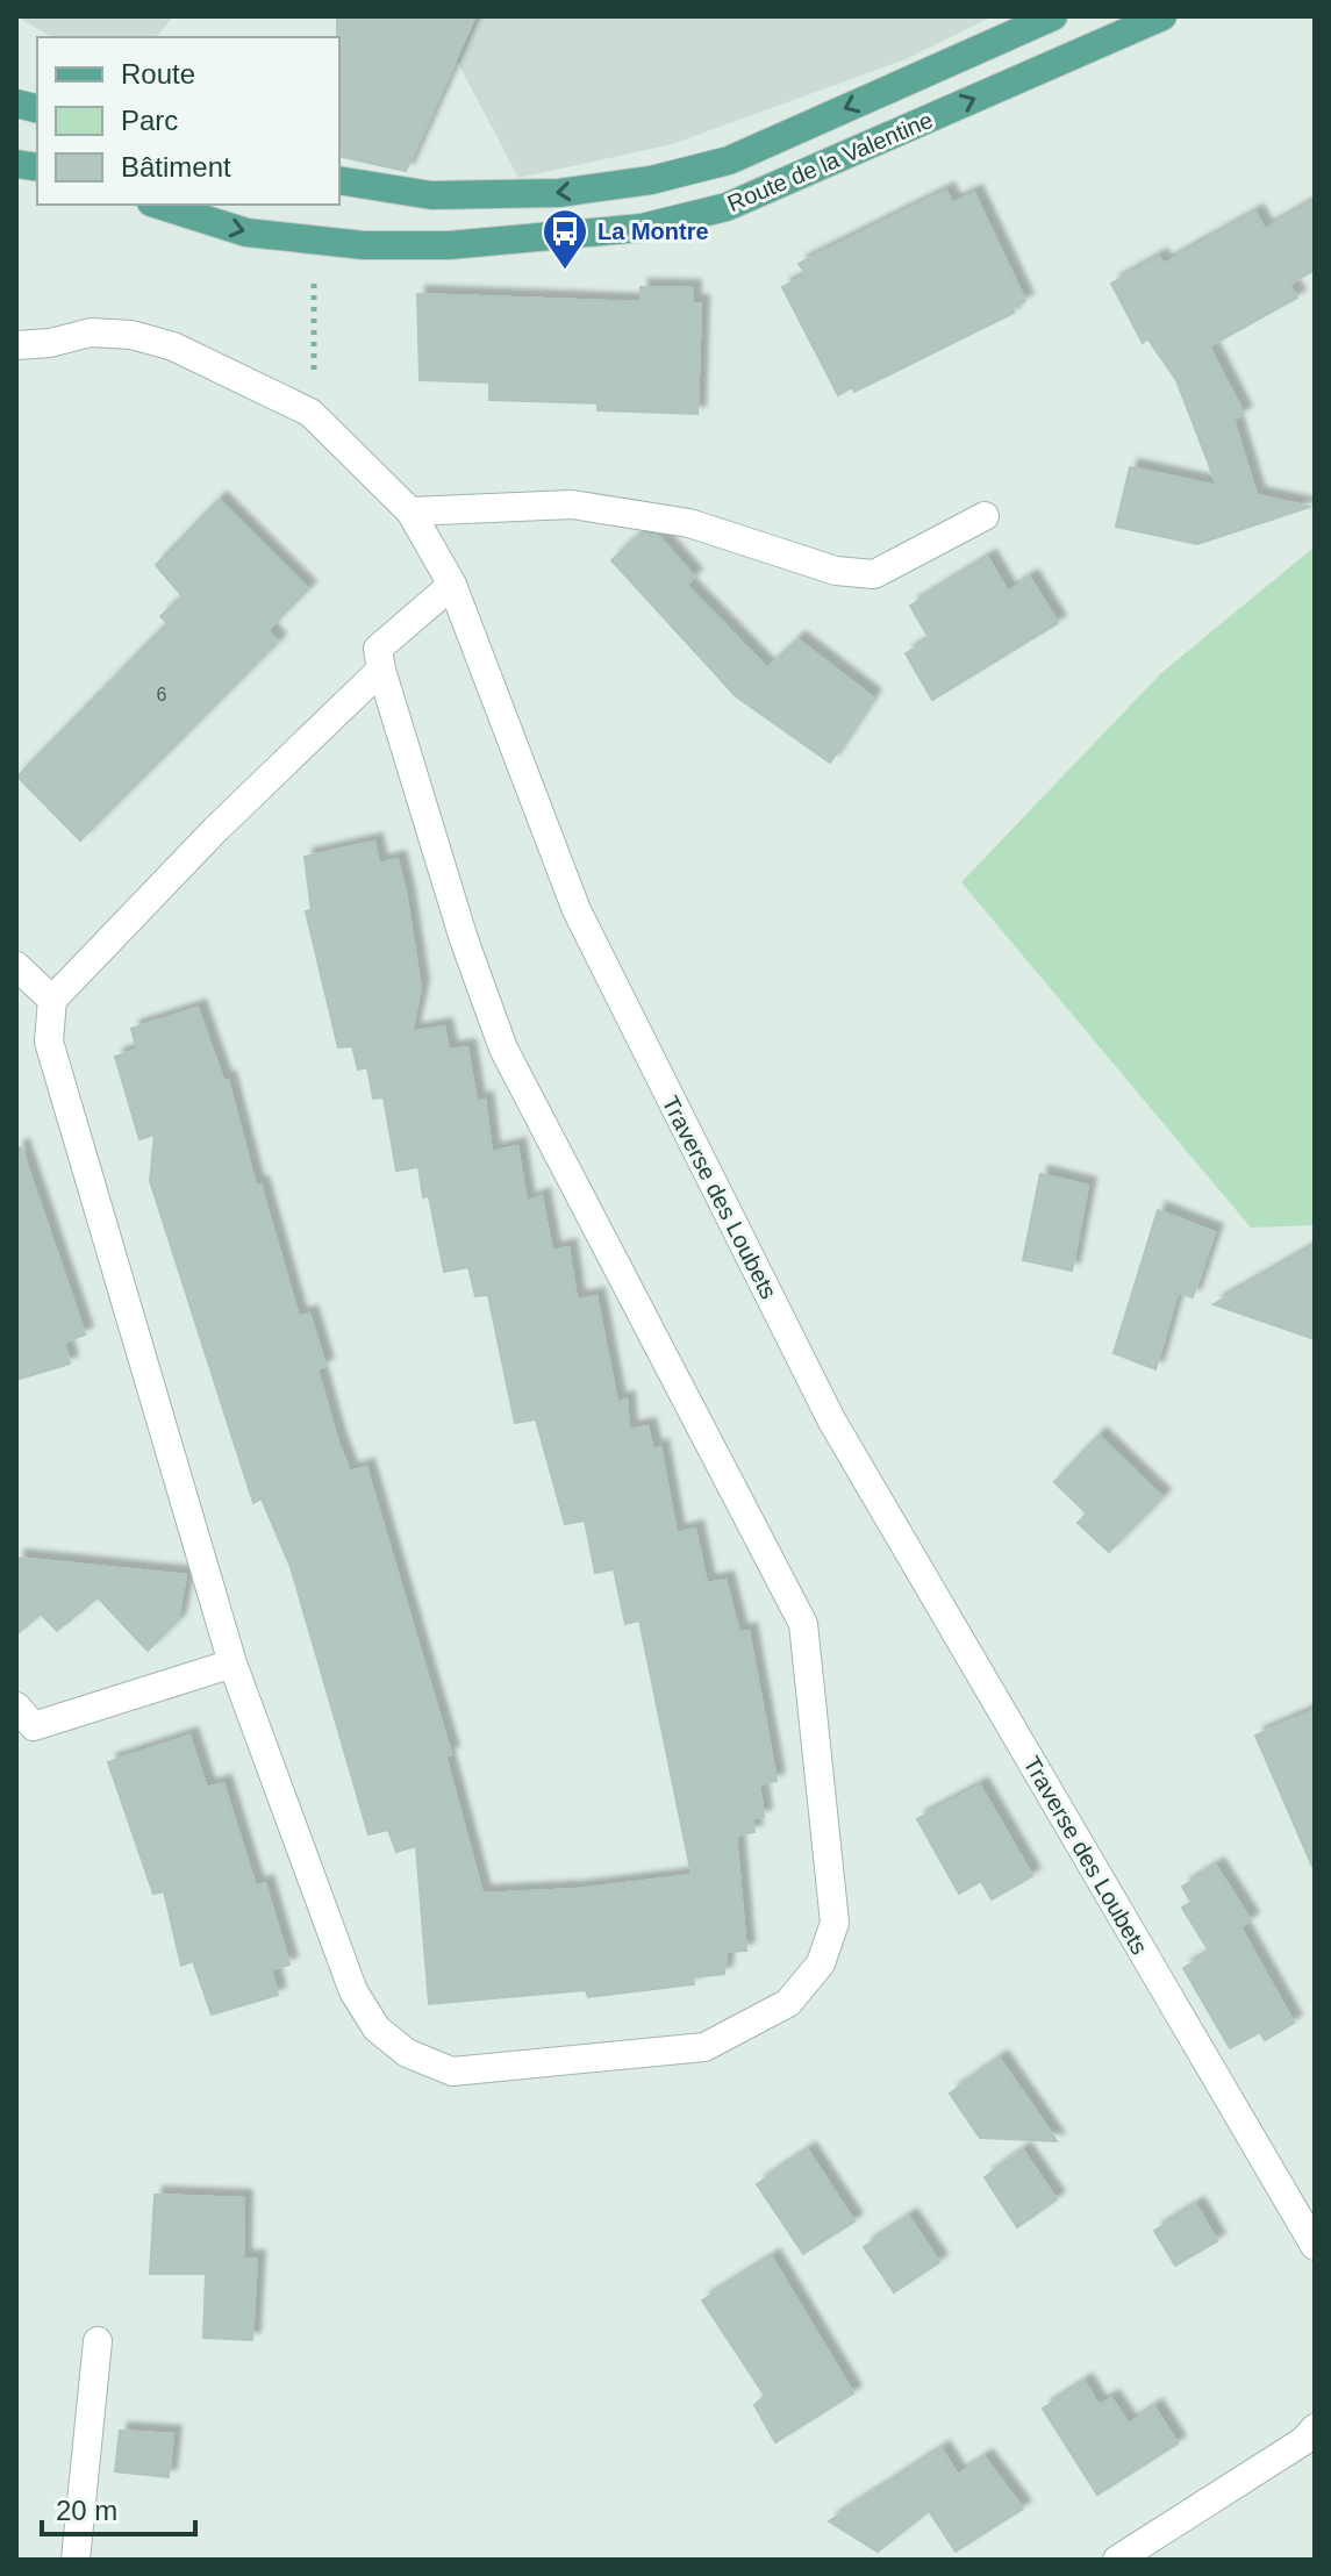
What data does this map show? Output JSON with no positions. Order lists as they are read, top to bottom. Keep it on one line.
{"streets":{"main road":["Route de la Valentine"],"street":["Traverse des Loubets"]},"places":{"bus stop":["La Montre"]},"house_numbers":["6"],"legend":["Route","Parc","Bâtiment"],"scale_bar":"20 m"}
